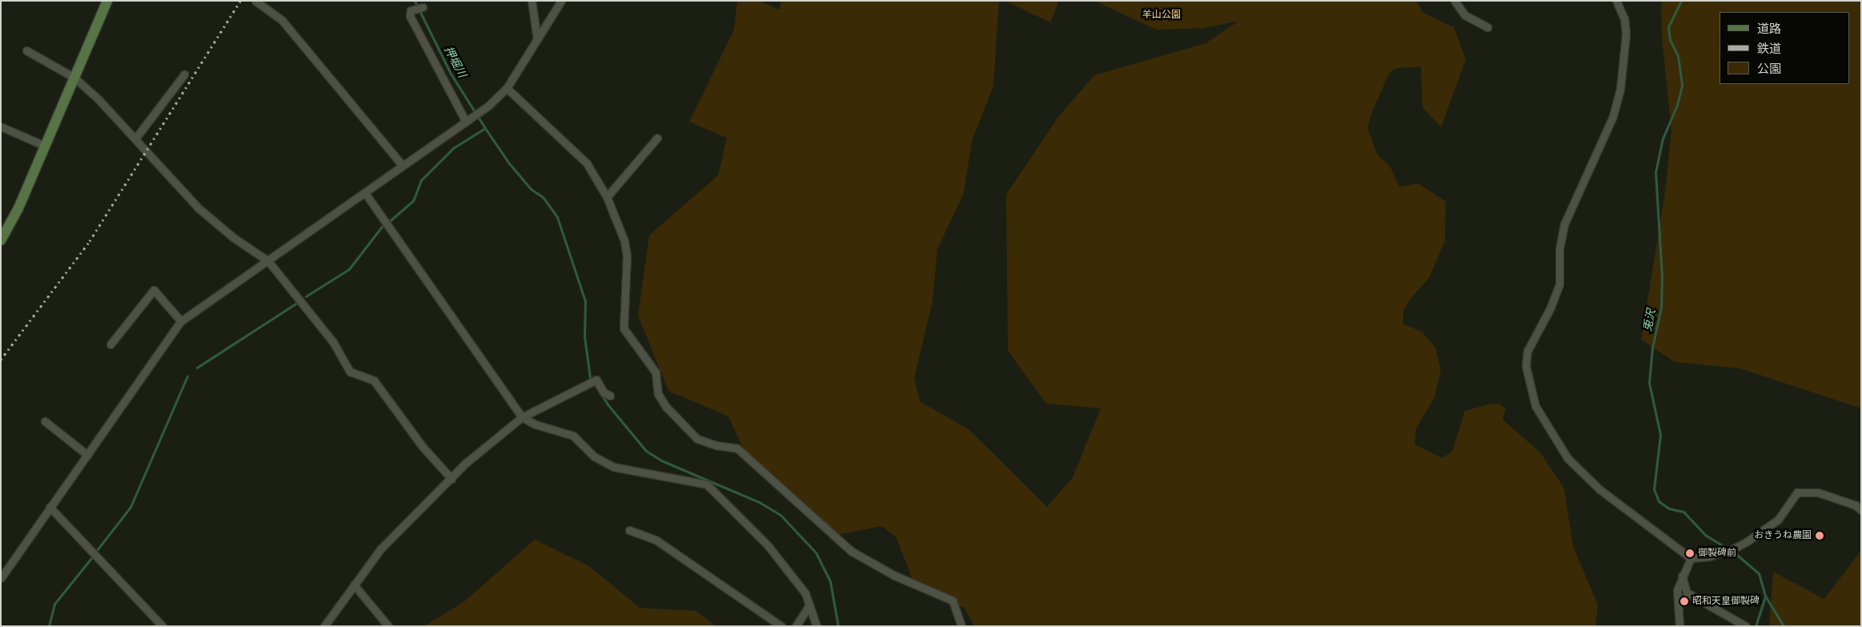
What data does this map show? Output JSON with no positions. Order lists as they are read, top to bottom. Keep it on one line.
{"water":["押堀川","兎沢"],"parks":["羊山公園"],"places":["おきうね農園","御製碑前","昭和天皇御製碑"],"legend":["道路","鉄道","公園"]}
